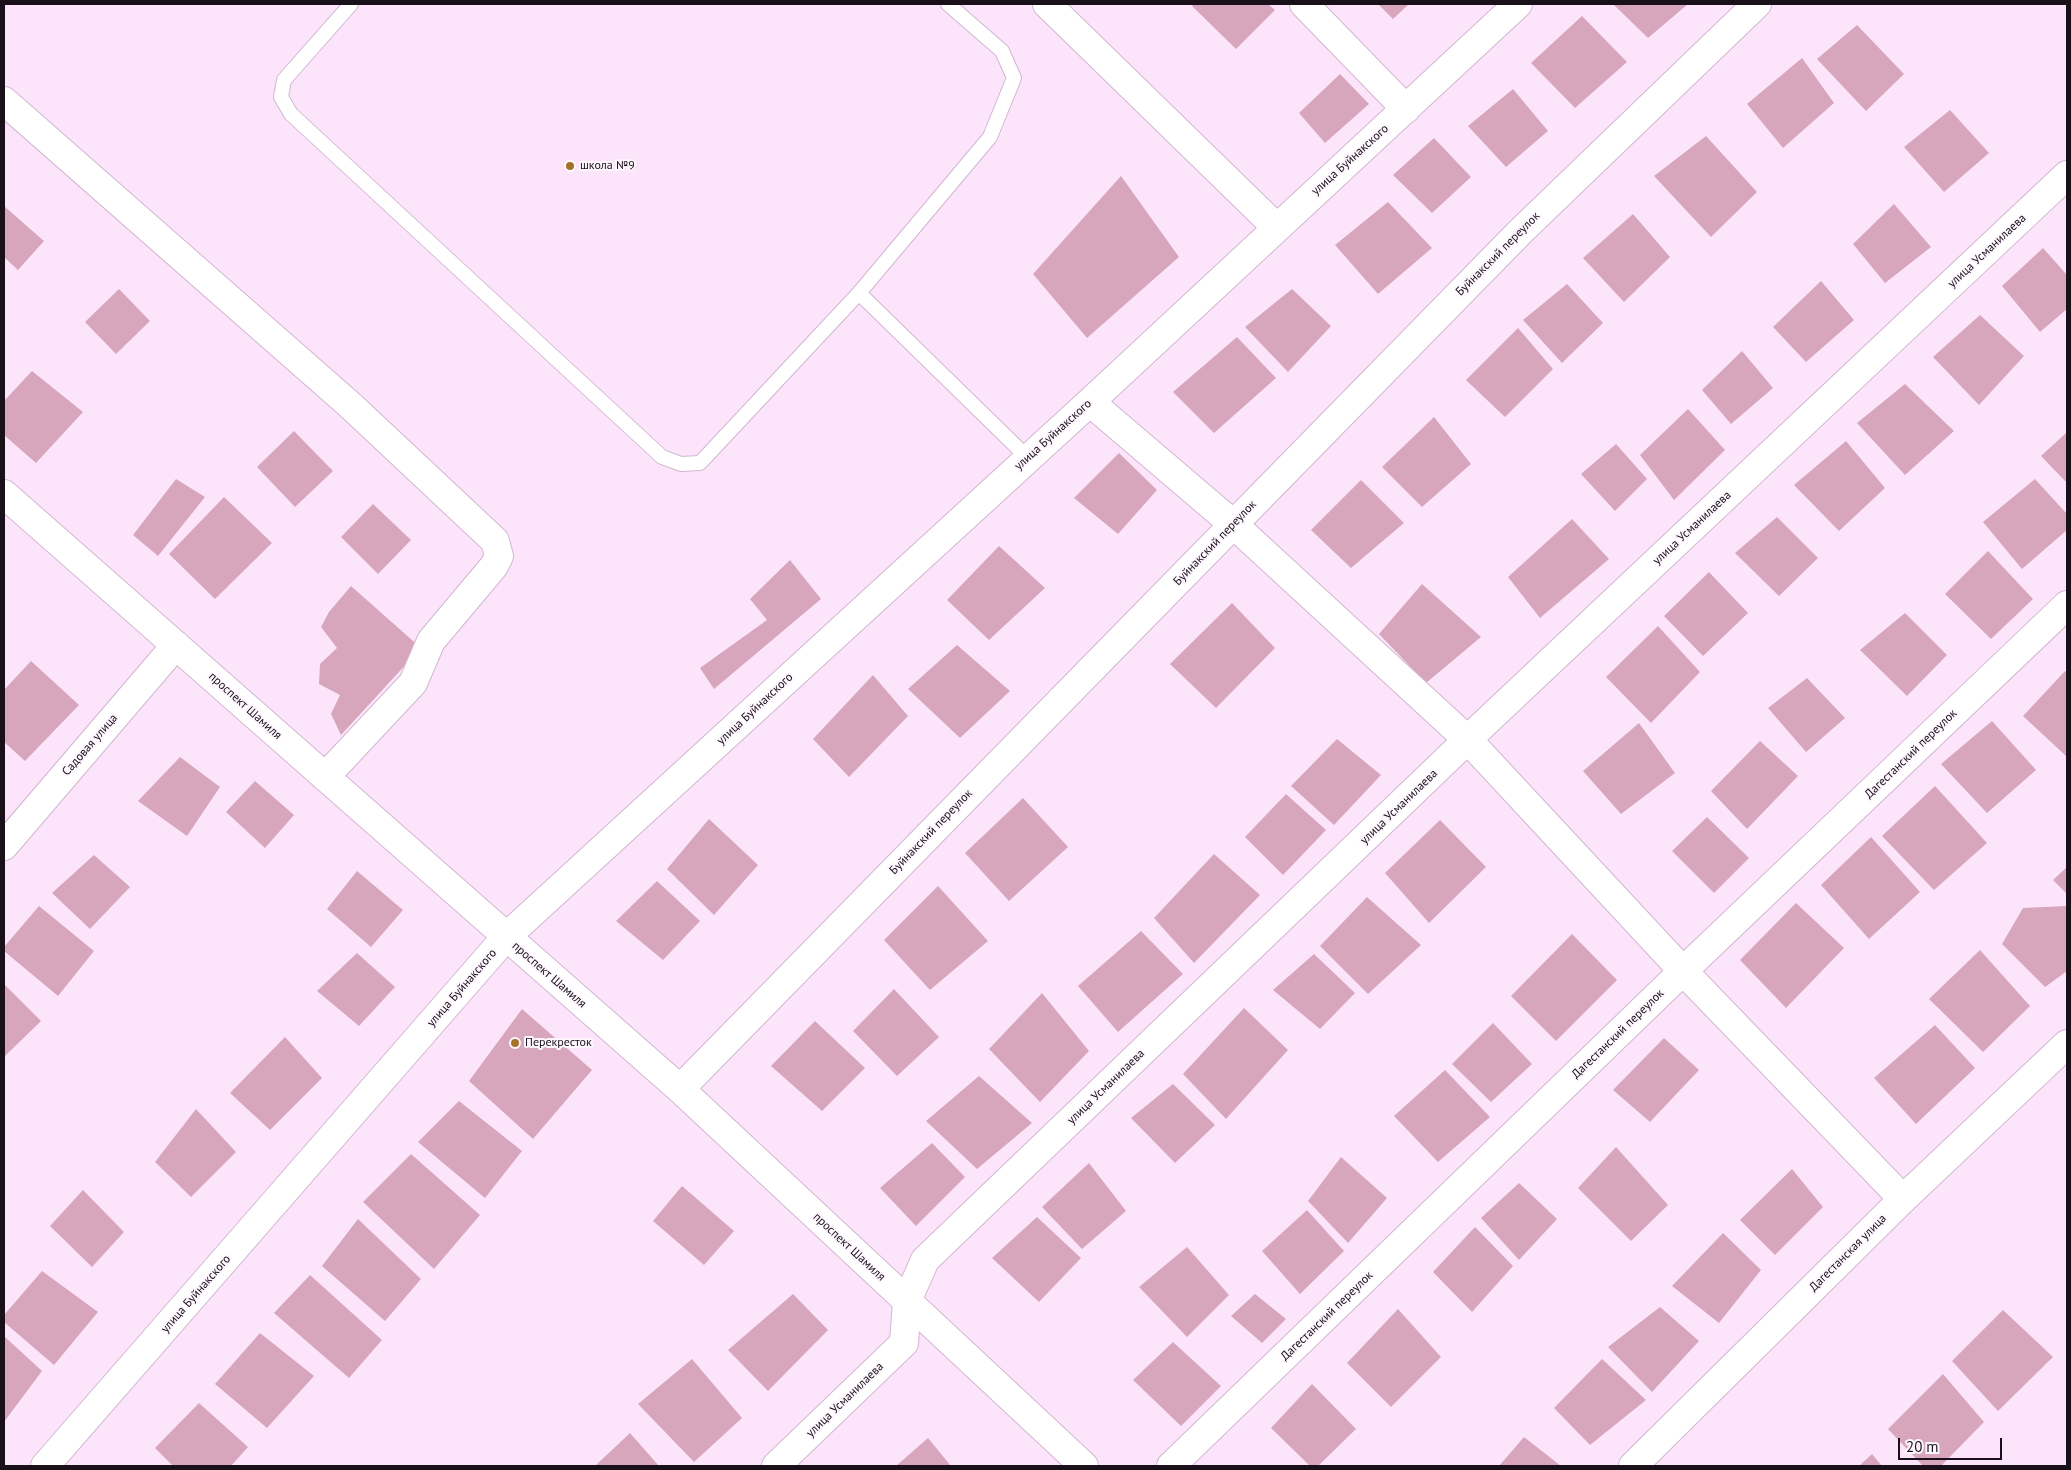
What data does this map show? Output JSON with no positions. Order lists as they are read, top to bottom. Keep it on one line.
{"streets":{"street":["улица Буйнакского","улица Усманилаева","Буйнакский переулок","проспект Шамиля","Садовая улица","Дагестанский переулок","Дагестанская улица"]},"crossings":[["улица Буйнакского","проспект Шамиля"],["улица Усманилаева","проспект Шамиля"],["Буйнакский переулок","проспект Шамиля"],["проспект Шамиля","Садовая улица"]],"places":["школа №9","Перекресток"],"scale_bar":"20 m"}
